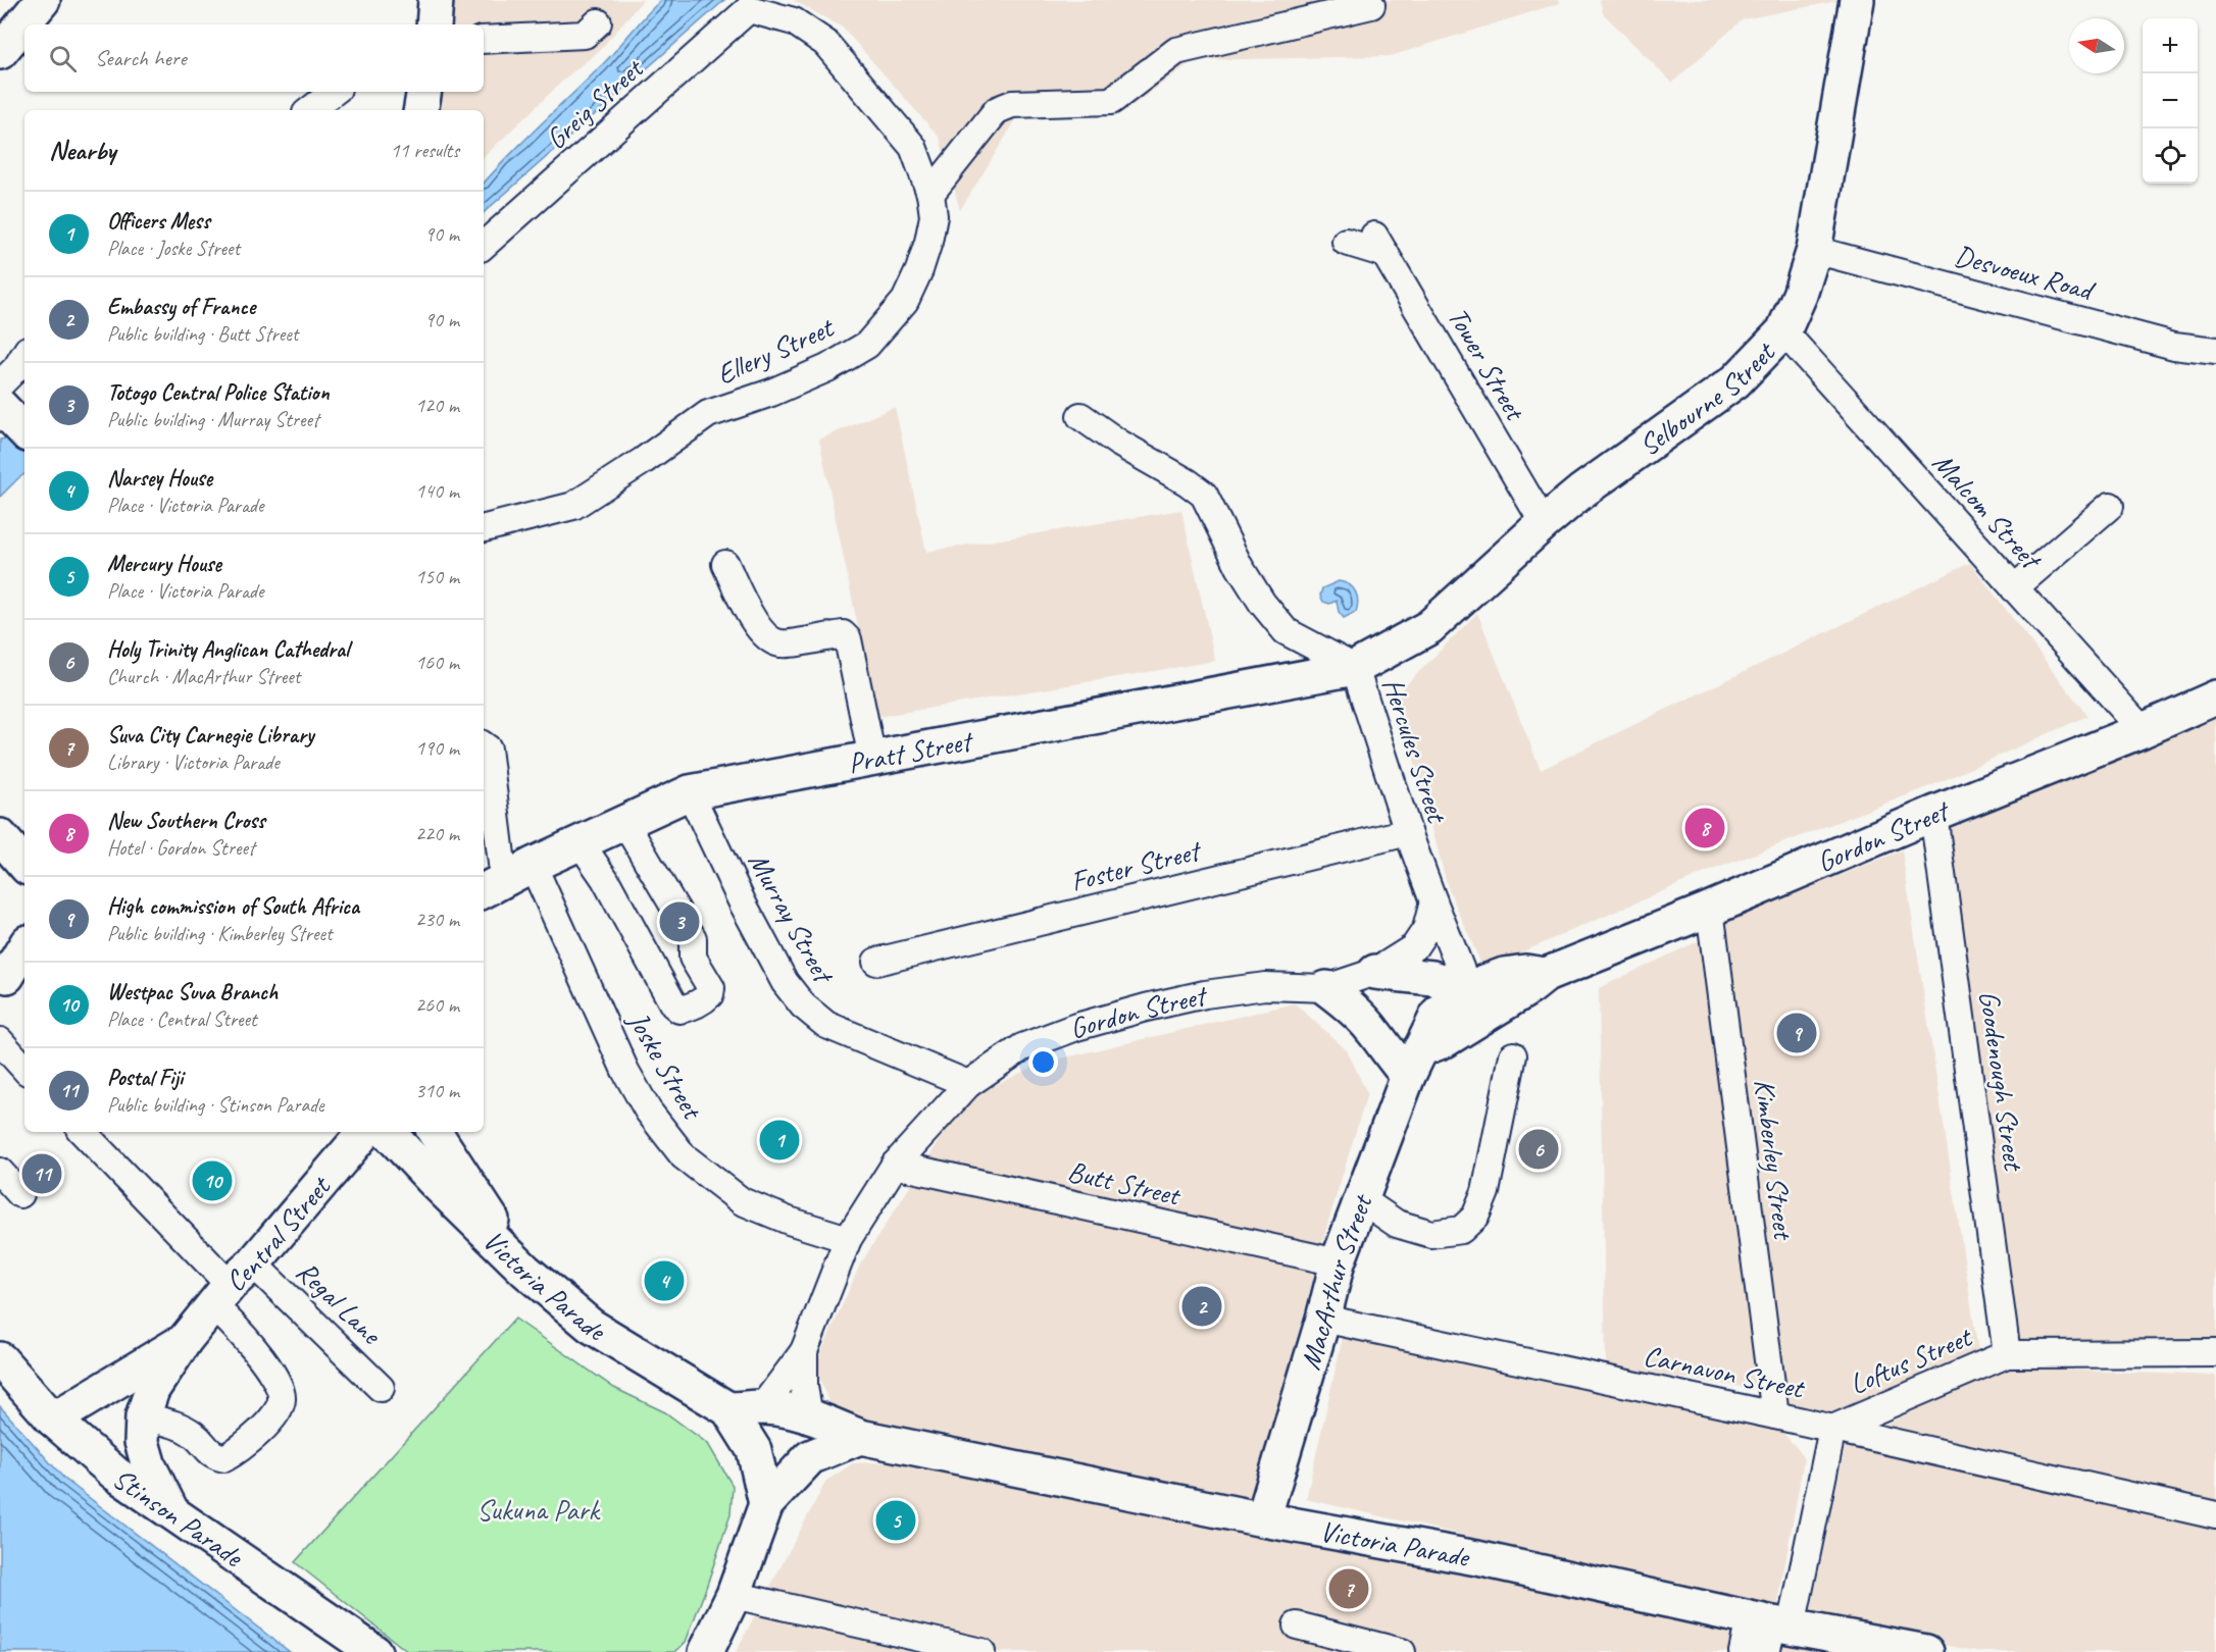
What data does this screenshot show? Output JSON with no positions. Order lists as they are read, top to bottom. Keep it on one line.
{"streets":{"main road":["Selbourne Street","Pratt Street","Gordon Street","Central Street","Victoria Parade","MacArthur Street","Stinson Parade"],"street":["Greig Street","Desvoeux Road","Ellery Street","Tower Street","Malcom Street","Hercules Street","Foster Street","Murray Street","Joske Street","Goodenough Street","Kimberley Street","Butt Street","Regal Lane","Loftus Street","Carnavon Street"]},"crossings":[["Greig Street","Ellery Street"],["Desvoeux Road","Selbourne Street"],["Tower Street","Selbourne Street"],["Selbourne Street","Malcom Street"],["Selbourne Street","Hercules Street"],["Selbourne Street","Pratt Street"],["Malcom Street","Gordon Street"],["Hercules Street","Pratt Street"],["Hercules Street","Gordon Street"],["Hercules Street","Foster Street"],["Pratt Street","Murray Street"],["Pratt Street","Joske Street"],["Gordon Street","Murray Street"],["Gordon Street","Joske Street"],["Gordon Street","Goodenough Street"],["Gordon Street","Kimberley Street"],["Gordon Street","Butt Street"],["Gordon Street","Victoria Parade"],["Gordon Street","MacArthur Street"],["Goodenough Street","Loftus Street"],["Kimberley Street","Carnavon Street"],["Butt Street","MacArthur Street"],["Central Street","Regal Lane"],["Central Street","Stinson Parade"],["Victoria Parade","MacArthur Street"],["Victoria Parade","Loftus Street"],["MacArthur Street","Carnavon Street"],["Loftus Street","Carnavon Street"]],"parks":["Sukuna Park"],"north":"left","page":{"map_buttons":["+","−"],"search":"Search here","heading":["Nearby","11 results"],"list":[{"mark":"1","name":"Officers Mess","note":"Place · Joske Street","value":"90 m"},{"mark":"2","name":"Embassy of France","note":"Public building · Butt Street","value":"90 m"},{"mark":"3","name":"Totogo Central Police Station","note":"Public building · Murray Street","value":"120 m"},{"mark":"4","name":"Narsey House","note":"Place · Victoria Parade","value":"140 m"},{"mark":"5","name":"Mercury House","note":"Place · Victoria Parade","value":"150 m"},{"mark":"6","name":"Holy Trinity Anglican Cathedral","note":"Church · MacArthur Street","value":"160 m"},{"mark":"7","name":"Suva City Carnegie Library","note":"Library · Victoria Parade","value":"190 m"},{"mark":"8","name":"New Southern Cross","note":"Hotel · Gordon Street","value":"220 m"},{"mark":"9","name":"High commission of South Africa","note":"Public building · Kimberley Street","value":"230 m"},{"mark":"10","name":"Westpac Suva Branch","note":"Place · Central Street","value":"260 m"},{"mark":"11","name":"Postal Fiji","note":"Public building · Stinson Parade","value":"310 m"}],"pins":["8","3","9","1","6","11","10","4","2","5","7"]}}
